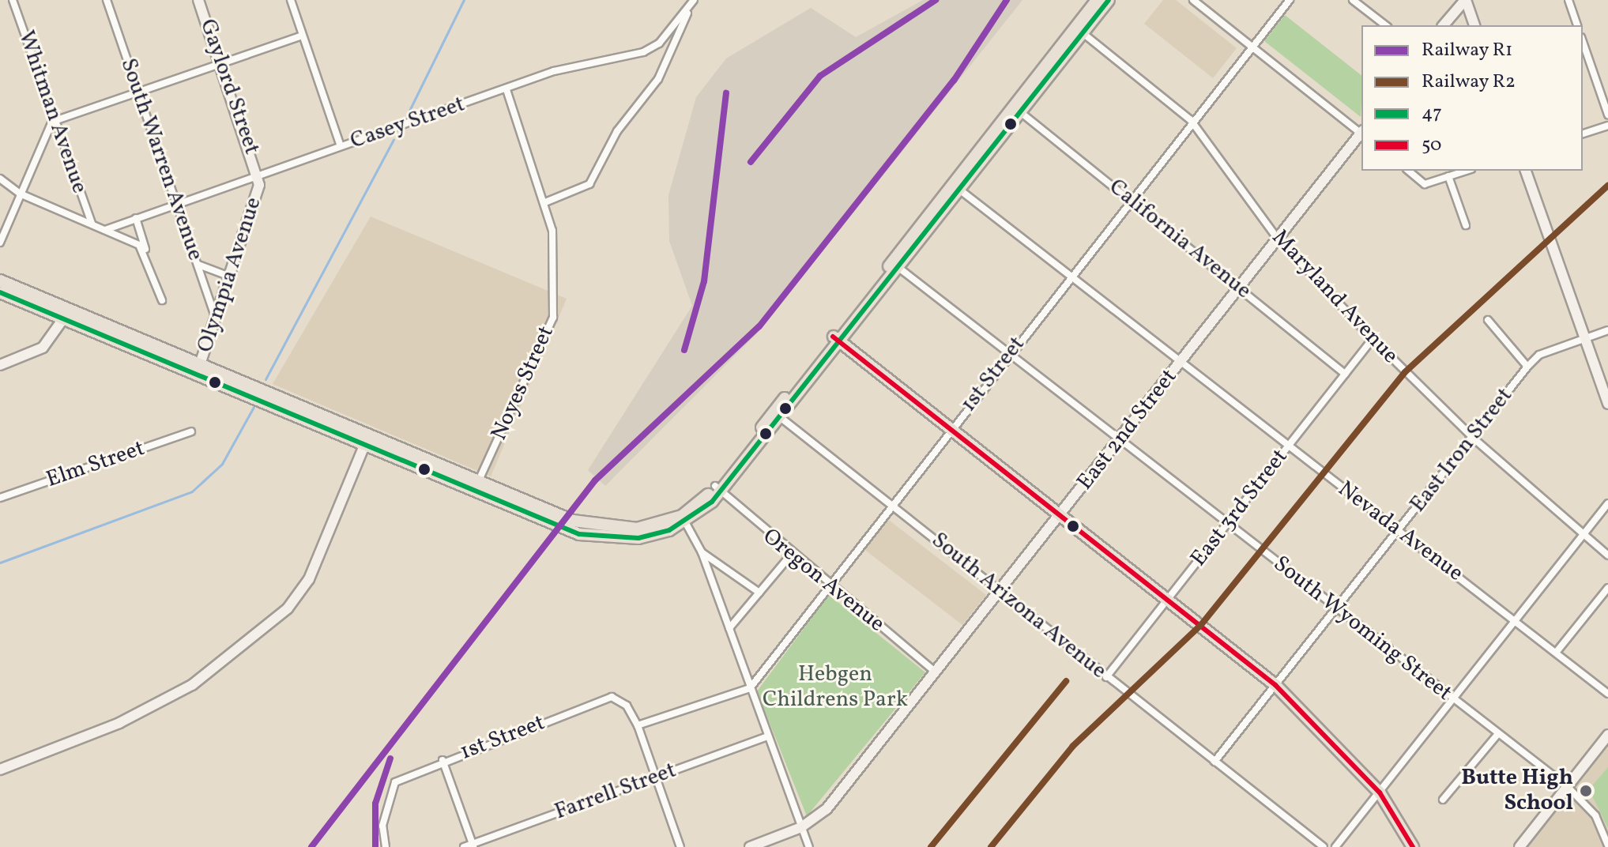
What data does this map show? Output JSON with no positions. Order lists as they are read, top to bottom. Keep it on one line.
{"streets":{"street":["Gaylord Street","Whitman Avenue","Casey Street","South Warren Avenue","California Avenue","Olympia Avenue","Maryland Avenue","1st Street","Noyes Street","East 2nd Street","East Iron Street","Elm Street","East 3rd Street","Nevada Avenue","Oregon Avenue","South Arizona Avenue","South Wyoming Street","Farrell Street"]},"crossings":[["Gaylord Street","Casey Street"],["Gaylord Street","Olympia Avenue"],["Casey Street","South Warren Avenue"],["Casey Street","Olympia Avenue"],["Casey Street","Noyes Street"],["South Warren Avenue","Olympia Avenue"],["California Avenue","1st Street"],["California Avenue","East 2nd Street"],["California Avenue","East 3rd Street"],["Maryland Avenue","1st Street"],["Maryland Avenue","East 2nd Street"],["Maryland Avenue","East Iron Street"],["Maryland Avenue","East 3rd Street"],["1st Street","Nevada Avenue"],["1st Street","Oregon Avenue"],["1st Street","South Arizona Avenue"],["1st Street","South Wyoming Street"],["East 2nd Street","Nevada Avenue"],["East 2nd Street","Oregon Avenue"],["East 2nd Street","South Arizona Avenue"],["East 2nd Street","South Wyoming Street"],["East Iron Street","Nevada Avenue"],["East Iron Street","South Arizona Avenue"],["East Iron Street","South Wyoming Street"],["East 3rd Street","Nevada Avenue"],["East 3rd Street","South Arizona Avenue"],["East 3rd Street","South Wyoming Street"]],"parks":["Hebgen Childrens Park"],"places":["Butte High School"],"lines":["rail line R1","transit line 47","rail line R2","transit line 50"],"legend":["Railway R1","Railway R2","47","50"]}
